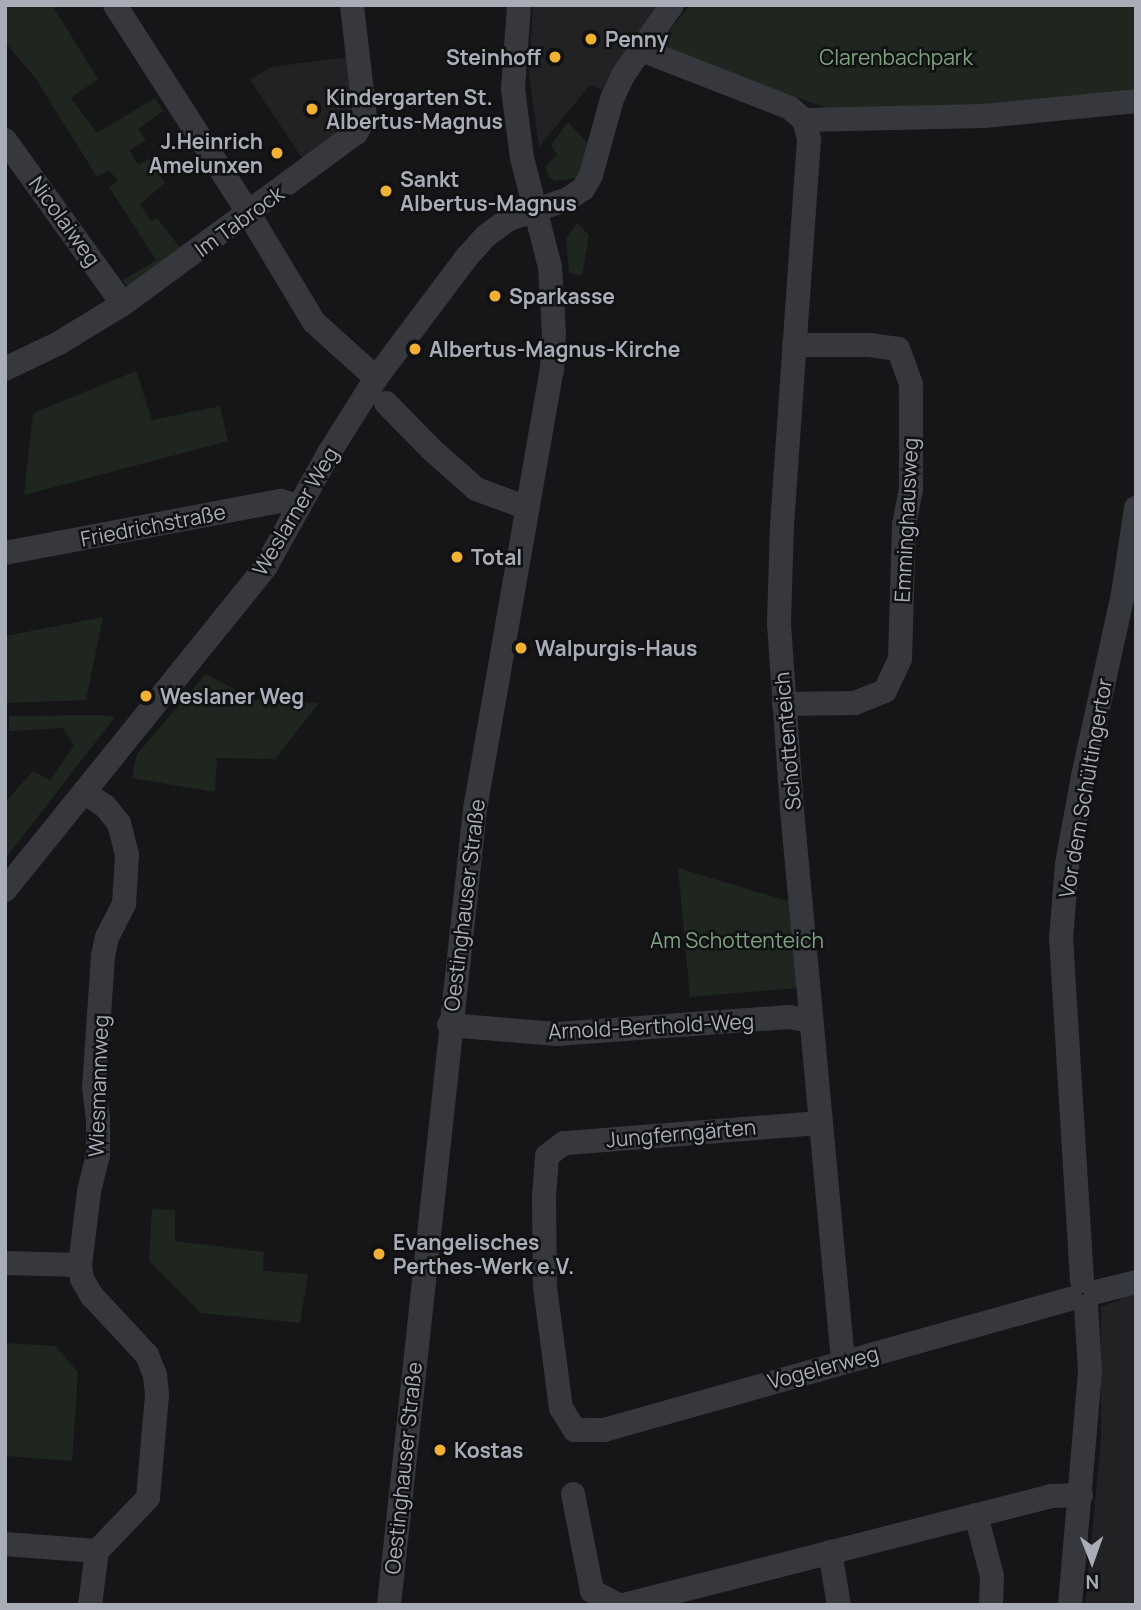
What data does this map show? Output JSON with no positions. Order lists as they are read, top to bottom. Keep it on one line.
{"streets":{"street":["Nicolaiweg","Im Tabrock","Weslarner Weg","Emminghausweg","Friedrichstraße","Schottenteich","Vor dem Schültingertor","Oestinghauser Straße","Arnold-Berthold-Weg","Wiesmannweg","Jungferngärten","Vogelerweg"]},"crossings":[["Nicolaiweg","Im Tabrock"],["Weslarner Weg","Friedrichstraße"],["Weslarner Weg","Oestinghauser Straße"],["Weslarner Weg","Wiesmannweg"],["Emminghausweg","Schottenteich"],["Schottenteich","Arnold-Berthold-Weg"],["Schottenteich","Jungferngärten"],["Schottenteich","Vogelerweg"],["Vor dem Schültingertor","Vogelerweg"],["Oestinghauser Straße","Arnold-Berthold-Weg"],["Jungferngärten","Vogelerweg"]],"parks":["Clarenbachpark","Am Schottenteich"],"places":["Penny","Steinhoff","Kindergarten St. Albertus-Magnus","J.Heinrich Amelunxen","Sankt Albertus-Magnus","Sparkasse","Albertus-Magnus-Kirche","Total","Walpurgis-Haus","Weslaner Weg","Evangelisches Perthes-Werk e.V.","Kostas"],"north":"bottom"}
